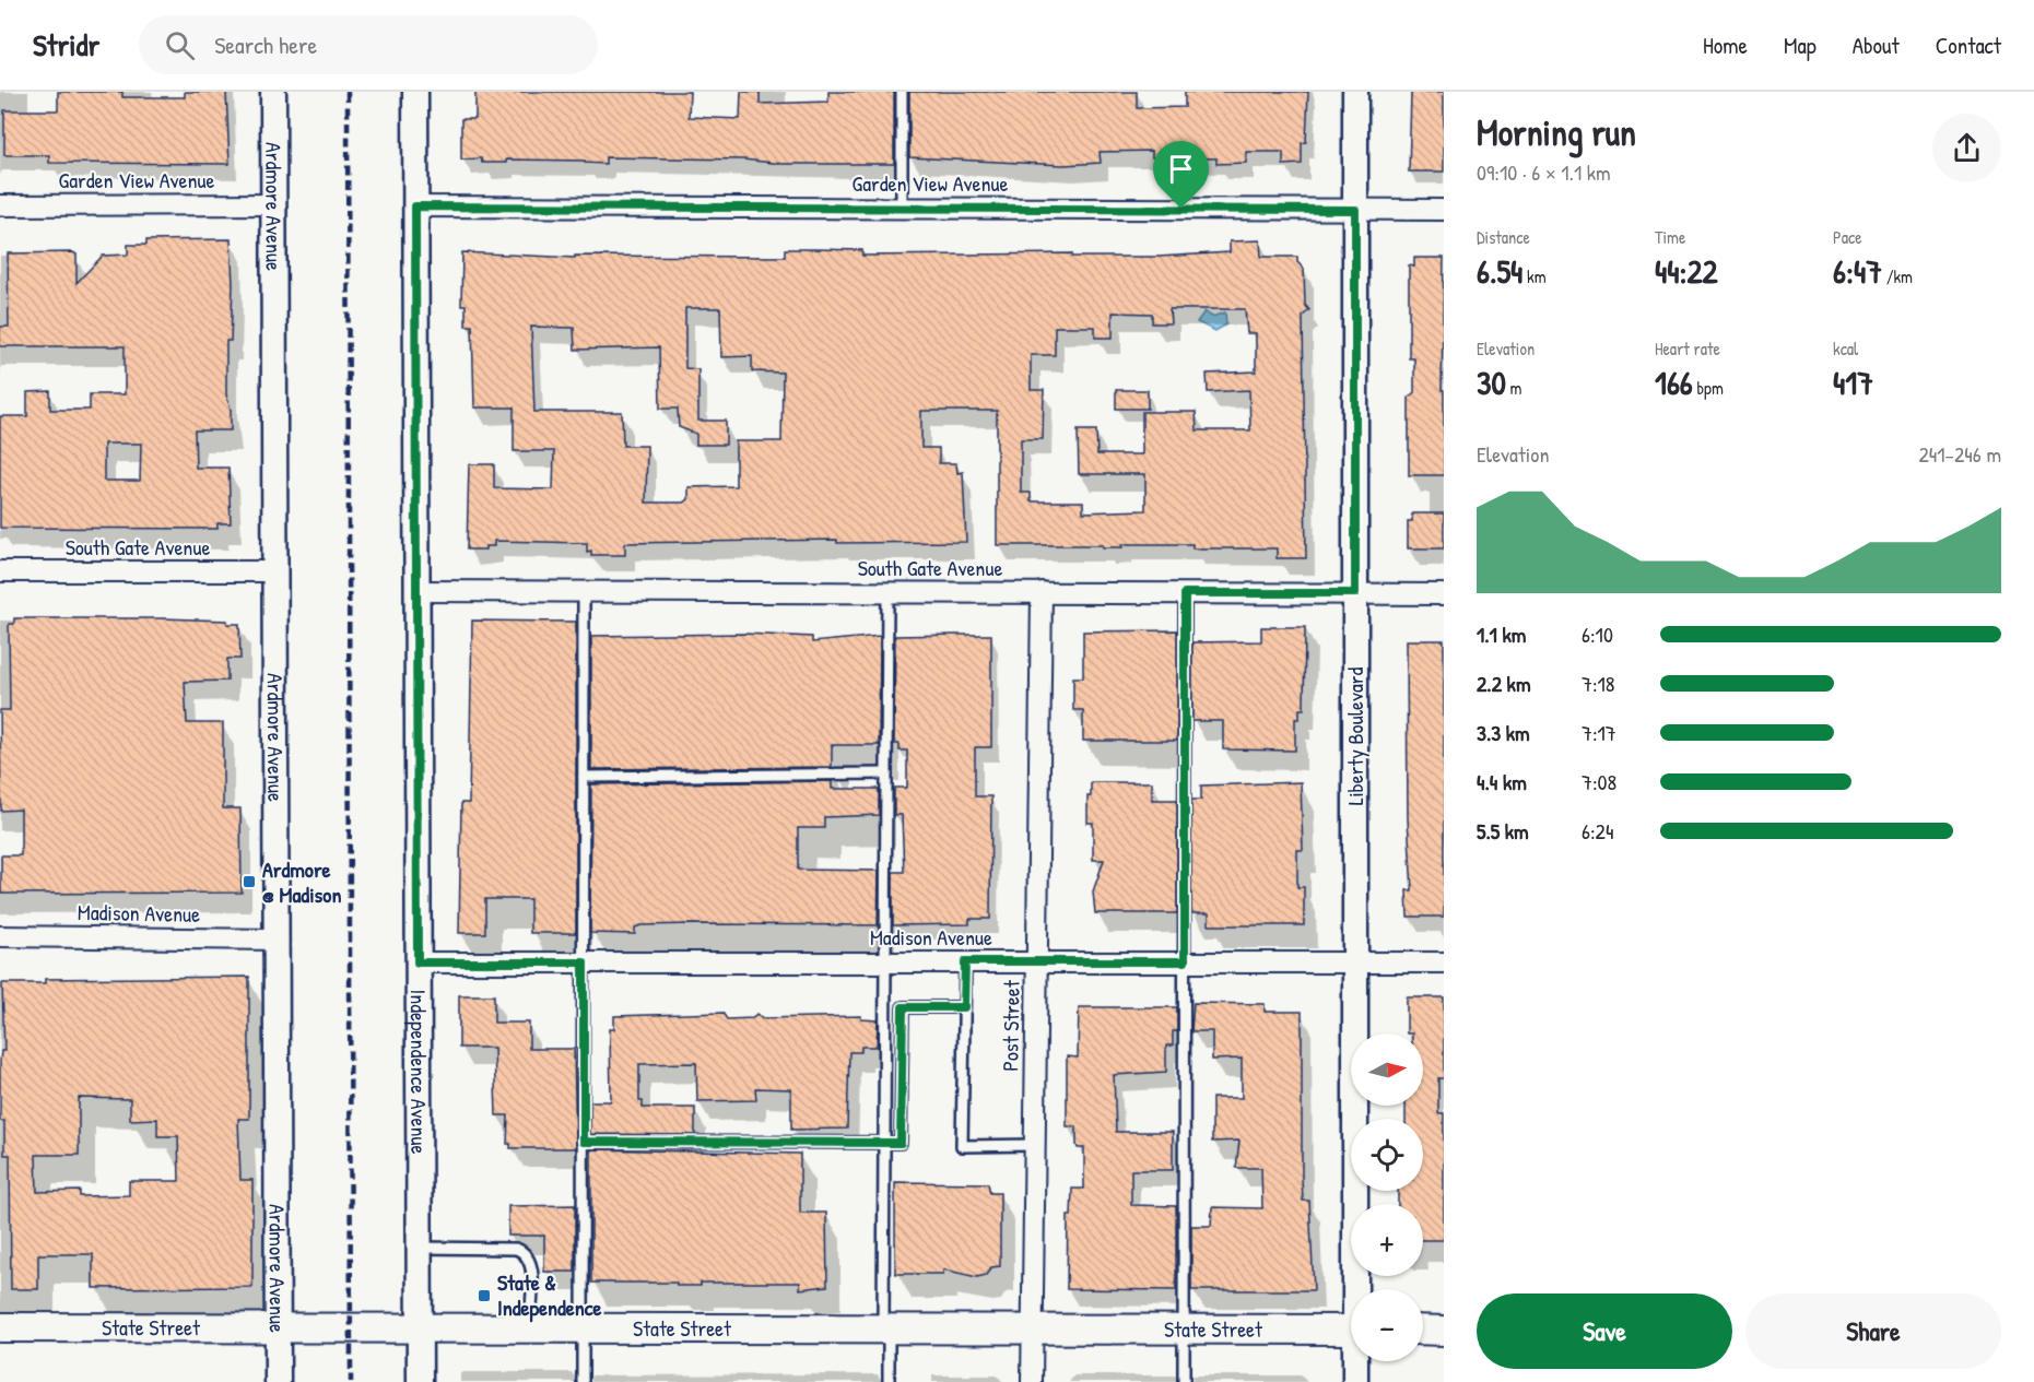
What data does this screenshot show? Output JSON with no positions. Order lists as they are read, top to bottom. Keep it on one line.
{"streets":{"main road":["State Street"],"street":["Garden View Avenue","Ardmore Avenue","South Gate Avenue","Liberty Boulevard","Madison Avenue","Post Street","Independence Avenue"]},"crossings":[["Garden View Avenue","Ardmore Avenue"],["Garden View Avenue","Liberty Boulevard"],["Garden View Avenue","Independence Avenue"],["Ardmore Avenue","South Gate Avenue"],["Ardmore Avenue","Madison Avenue"],["Ardmore Avenue","State Street"],["South Gate Avenue","Liberty Boulevard"],["South Gate Avenue","Post Street"],["South Gate Avenue","Independence Avenue"],["Liberty Boulevard","Madison Avenue"],["Madison Avenue","Post Street"],["Madison Avenue","Independence Avenue"],["Post Street","State Street"],["Independence Avenue","State Street"]],"places":{"transit":["Ardmore @ Madison","State & Independence"]},"north":"right","page":{"header":"Stridr","search":"Search here","nav":["Home","Map","About","Contact"],"heading":["Morning run","09:10 · 6 × 1.1 km"],"stats":[["Distance","6.54 km"],["Time","44:22"],["Pace","6:47 /km"],["Elevation","30 m"],["Heart rate","166 bpm"],["kcal","417"]],"chart":["Elevation","241–246 m"],"list":[{"name":"1.1 km","note":"6:10"},{"name":"2.2 km","note":"7:18"},{"name":"3.3 km","note":"7:17"},{"name":"4.4 km","note":"7:08"},{"name":"5.5 km","note":"6:24"}],"map_buttons":["+","−"],"buttons":["Save","Share"]}}
